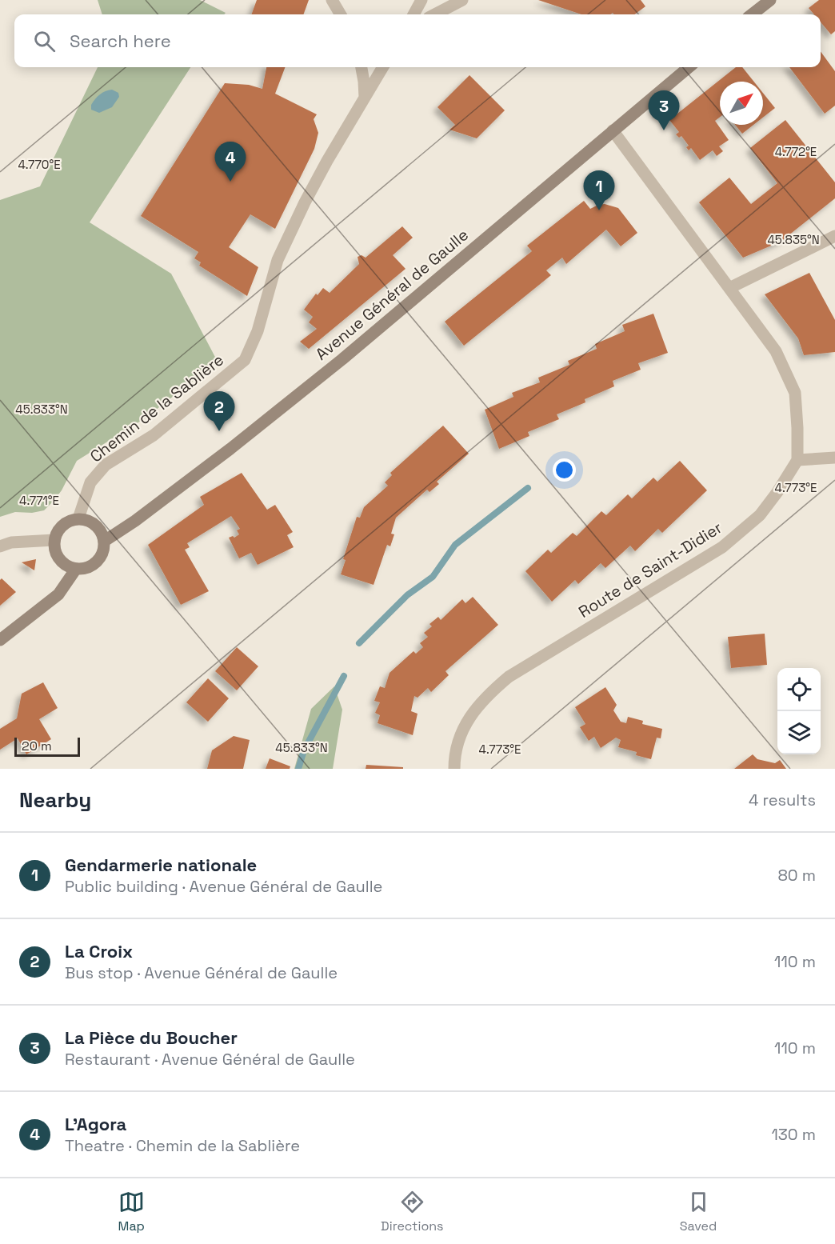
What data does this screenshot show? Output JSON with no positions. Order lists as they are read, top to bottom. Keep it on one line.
{"streets":{"main road":["Avenue Général de Gaulle"],"street":["Chemin de la Sablière","Route de Saint-Didier"]},"crossings":[["Avenue Général de Gaulle","Chemin de la Sablière"]],"scale_bar":"20 m","north":"top right","page":{"search":"Search here","pins":["3","4","1","2"],"scale":"20 m","heading":["Nearby","4 results"],"list":[{"mark":"1","name":"Gendarmerie nationale","note":"Public building · Avenue Général de Gaulle","value":"80 m"},{"mark":"2","name":"La Croix","note":"Bus stop · Avenue Général de Gaulle","value":"110 m"},{"mark":"3","name":"La Pièce du Boucher","note":"Restaurant · Avenue Général de Gaulle","value":"110 m"},{"mark":"4","name":"L'Agora","note":"Theatre · Chemin de la Sablière","value":"130 m"}],"nav":["Map","Directions","Saved"]},"coordinates":["4.772°E","4.770°E","45.835°N","45.833°N","4.773°E","4.771°E"]}
